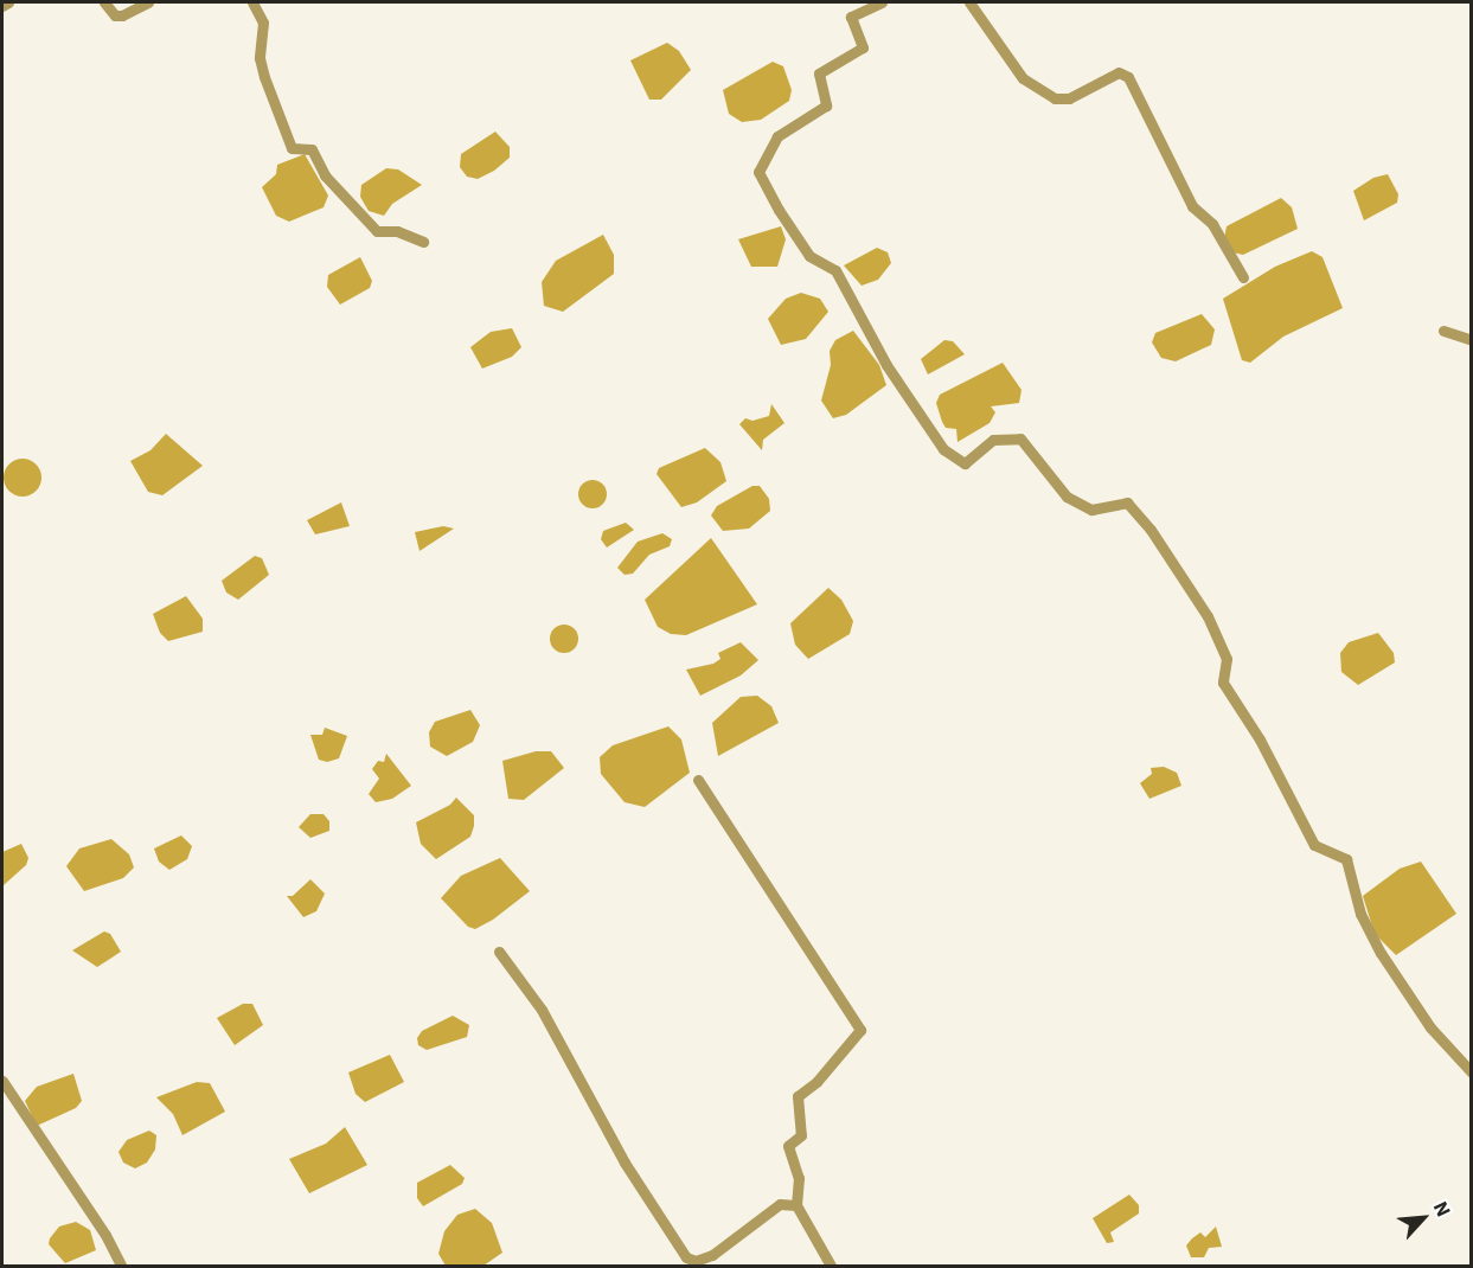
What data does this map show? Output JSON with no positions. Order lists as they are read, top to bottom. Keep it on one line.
{"north":"top right"}
